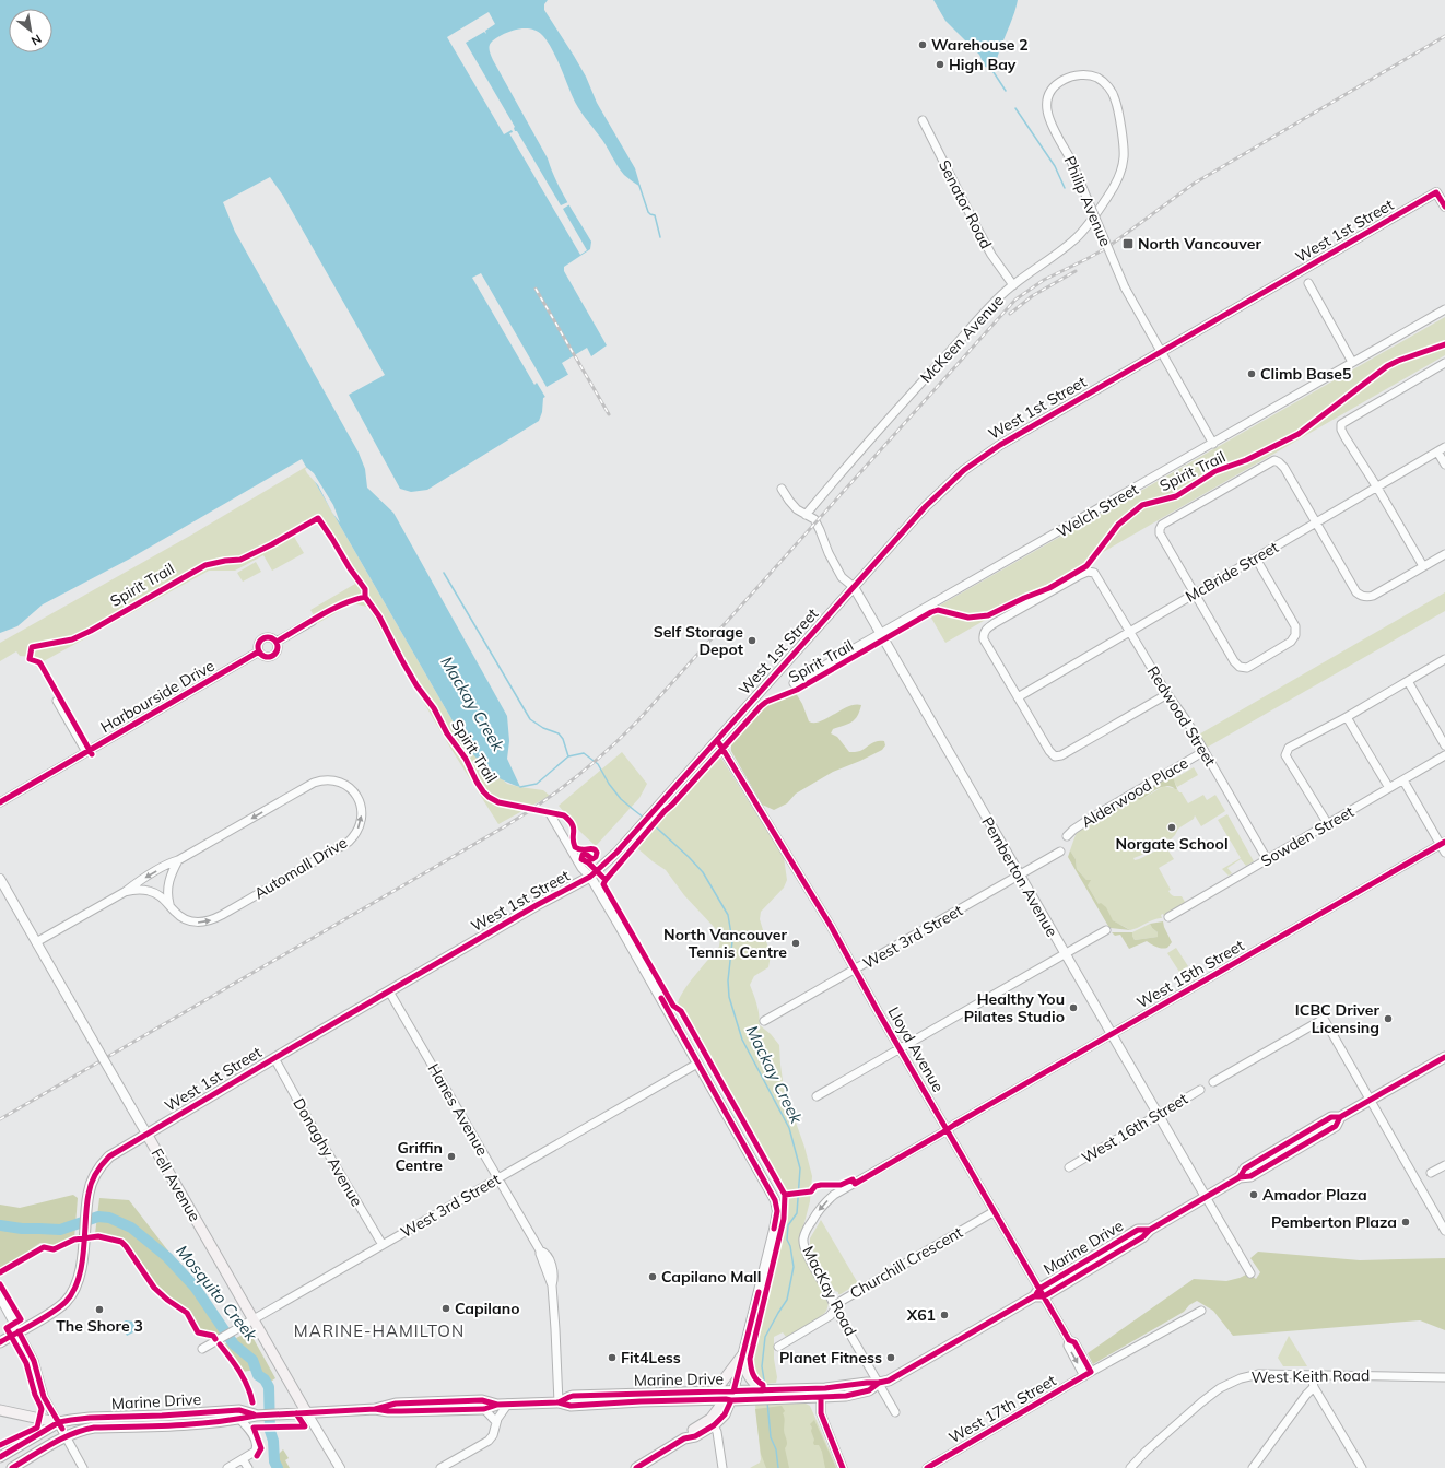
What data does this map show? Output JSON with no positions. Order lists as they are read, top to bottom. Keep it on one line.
{"streets":{"main road":["West 1st Street","Fell Avenue","Marine Drive"],"street":["Philip Avenue","Senator Road","McKeen Avenue","Welch Street","McBride Street","Harbourside Drive","Redwood Street","Alderwood Place","Sowden Street","Automall Drive","Pemberton Avenue","West 3rd Street","West 15th Street","Lloyd Avenue","Hanes Avenue","West 16th Street","Donaghy Avenue","Churchill Crescent","MacKay Road","West Keith Road","West 17th Street"],"cycle path":["Spirit Trail"]},"crossings":[["Philip Avenue","West 1st Street"],["Philip Avenue","McKeen Avenue"],["Philip Avenue","Welch Street"],["Senator Road","McKeen Avenue"],["West 1st Street","Pemberton Avenue"],["West 1st Street","Lloyd Avenue"],["West 1st Street","Hanes Avenue"],["West 1st Street","Donaghy Avenue"],["West 1st Street","Fell Avenue"],["McKeen Avenue","Pemberton Avenue"],["Welch Street","Pemberton Avenue"],["McBride Street","Redwood Street"],["Redwood Street","Alderwood Place"],["Redwood Street","Sowden Street"],["Automall Drive","Fell Avenue"],["Pemberton Avenue","West 3rd Street"],["Pemberton Avenue","West 15th Street"],["Pemberton Avenue","West 16th Street"],["Pemberton Avenue","Marine Drive"],["West 3rd Street","Lloyd Avenue"],["West 3rd Street","Hanes Avenue"],["West 3rd Street","Donaghy Avenue"],["West 3rd Street","Fell Avenue"],["West 15th Street","Lloyd Avenue"],["West 15th Street","MacKay Road"],["Lloyd Avenue","Marine Drive"],["Lloyd Avenue","Churchill Crescent"],["Lloyd Avenue","West 17th Street"],["Hanes Avenue","Marine Drive"],["Fell Avenue","Marine Drive"],["Marine Drive","MacKay Road"],["Churchill Crescent","MacKay Road"]],"districts":["MARINE-HAMILTON"],"water":["Mackay Creek","Mosquito Creek"],"places":{"other":["Warehouse 2","High Bay","Climb Base5","Self Storage Depot","Norgate School","North Vancouver Tennis Centre","Healthy You Pilates Studio","ICBC Driver Licensing","Griffin Centre","Amador Plaza","Pemberton Plaza","Capilano Mall","Capilano","The Shore 3","X61","Fit4Less","Planet Fitness"],"transit":["North Vancouver"]},"north":"bottom right"}
